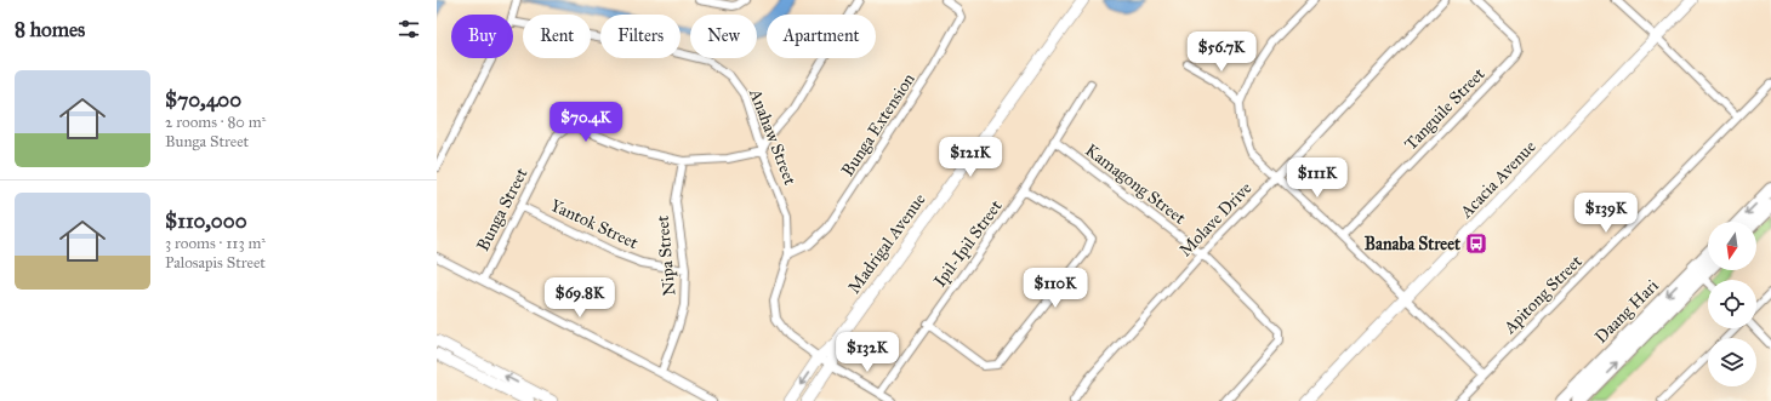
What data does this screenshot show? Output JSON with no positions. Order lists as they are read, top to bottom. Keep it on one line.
{"streets":{"main road":["Daang Hari"],"street":["Tanguile Street","Bunga Extension","Anahaw Street","Acacia Avenue","Kamagong Street","Bunga Street","Molave Drive","Yantok Street","Madrigal Avenue","Ipil-Ipil Street","Nipa Street","Apitong Street"]},"crossings":[["Bunga Extension","Anahaw Street"],["Anahaw Street","Bunga Street"],["Anahaw Street","Madrigal Avenue"],["Anahaw Street","Ipil-Ipil Street"],["Kamagong Street","Molave Drive"],["Kamagong Street","Ipil-Ipil Street"],["Bunga Street","Yantok Street"],["Bunga Street","Nipa Street"],["Yantok Street","Nipa Street"]],"places":{"bus stop":["Banaba Street"]},"north":"bottom","page":{"heading":"8 homes","chip":["Buy","Rent","Filters","New","Apartment"],"price":["$56.7K","$70.4K","$121K","$111K","$139K","$110K","$69.8K","$132K"],"list":[{"name":"$70,400","note":"2 rooms · 80 m² · Bunga Street"},{"name":"$110,000","note":"3 rooms · 113 m² · Palosapis Street"}]}}
